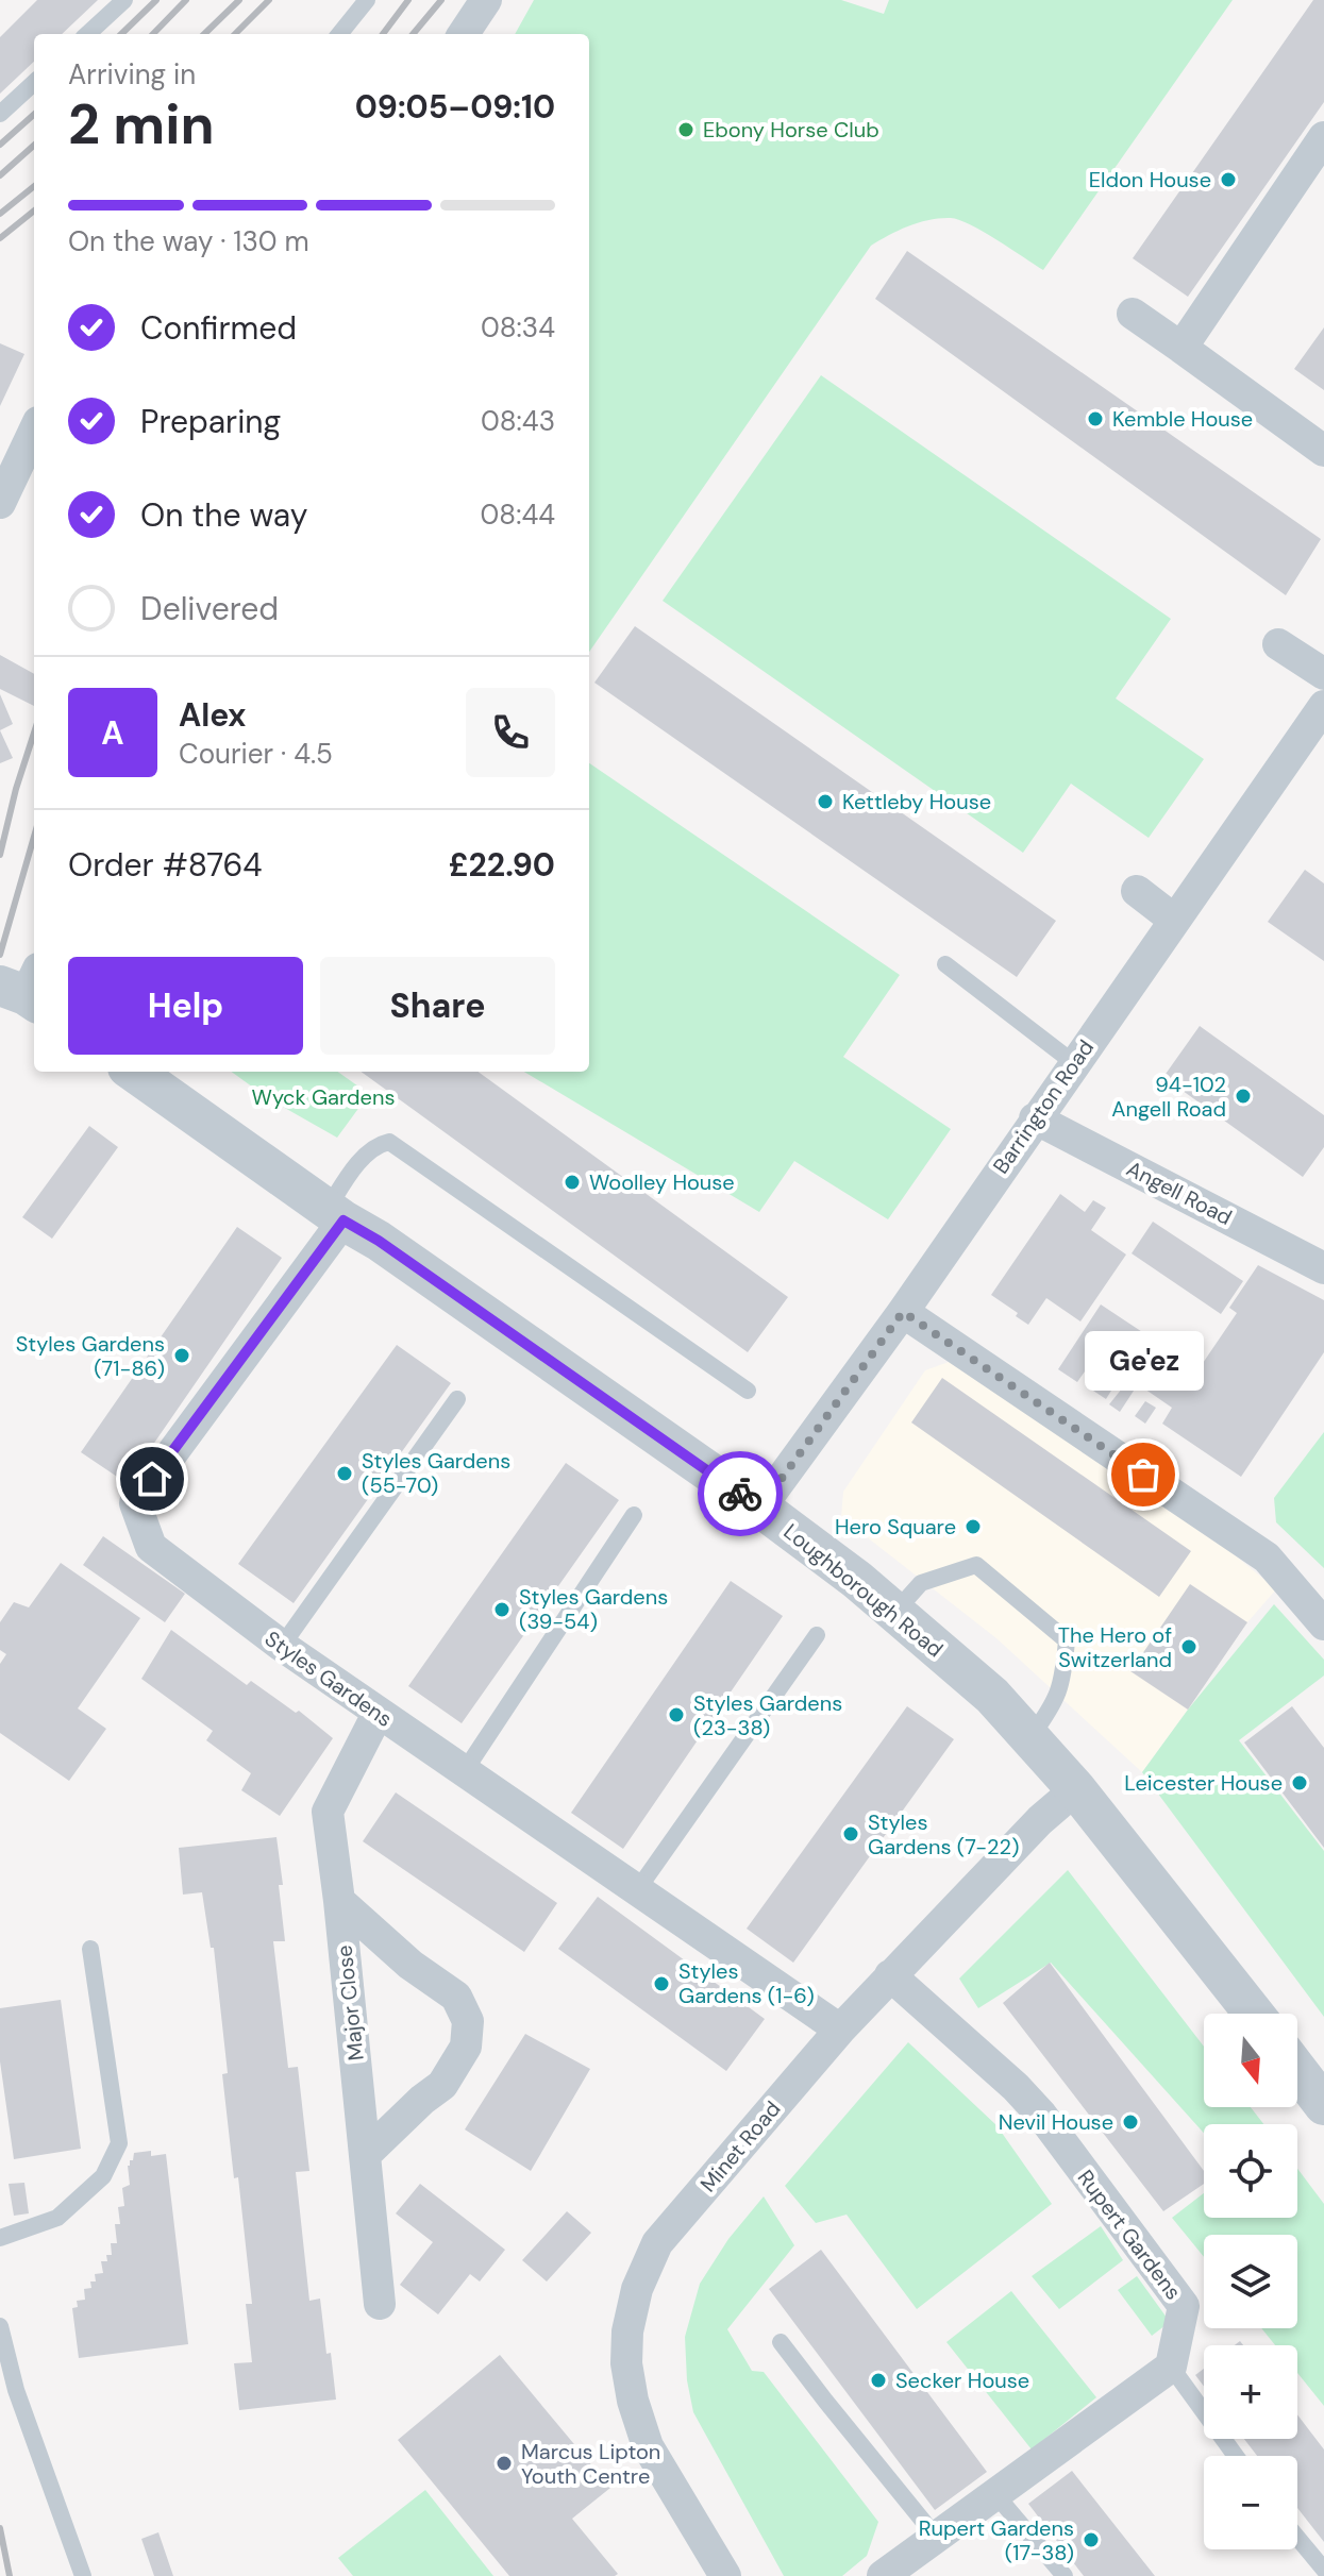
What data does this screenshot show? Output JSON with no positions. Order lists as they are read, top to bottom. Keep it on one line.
{"streets":{"street":["Barrington Road","Angell Road","Loughborough Road","Styles Gardens","Major Close","Minet Road","Rupert Gardens"]},"crossings":[["Barrington Road","Angell Road"],["Barrington Road","Loughborough Road"],["Loughborough Road","Styles Gardens"],["Loughborough Road","Minet Road"],["Styles Gardens","Major Close"],["Styles Gardens","Minet Road"],["Minet Road","Rupert Gardens"]],"parks":["Wyck Gardens"],"places":["Ebony Horse Club","Eldon House","Kemble House","Kettleby House","94-102 Angell Road","Woolley House","Styles Gardens (71-86)","Styles Gardens (55-70)","Ge'ez","Hero Square","Styles Gardens (39-54)","The Hero of Switzerland","Styles Gardens (23-38)","Leicester House","Styles Gardens (7-22)","Styles Gardens (1-6)","Nevil House","Secker House","Marcus Lipton Youth Centre","Rupert Gardens (17-38)"],"north":"bottom","page":{"heading":["2 min","Arriving in","09:05–09:10"],"panel":["Alex","Courier · 4.5","Order #8764","£22.90"],"bar":"On the way · 130 m","list":[["Confirmed","08:34"],["Preparing","08:43"],["On the way","08:44"],"Delivered"],"round":"A","buttons":["Help","Share"],"bubble":"Ge'ez","map_buttons":["+","−"]}}
